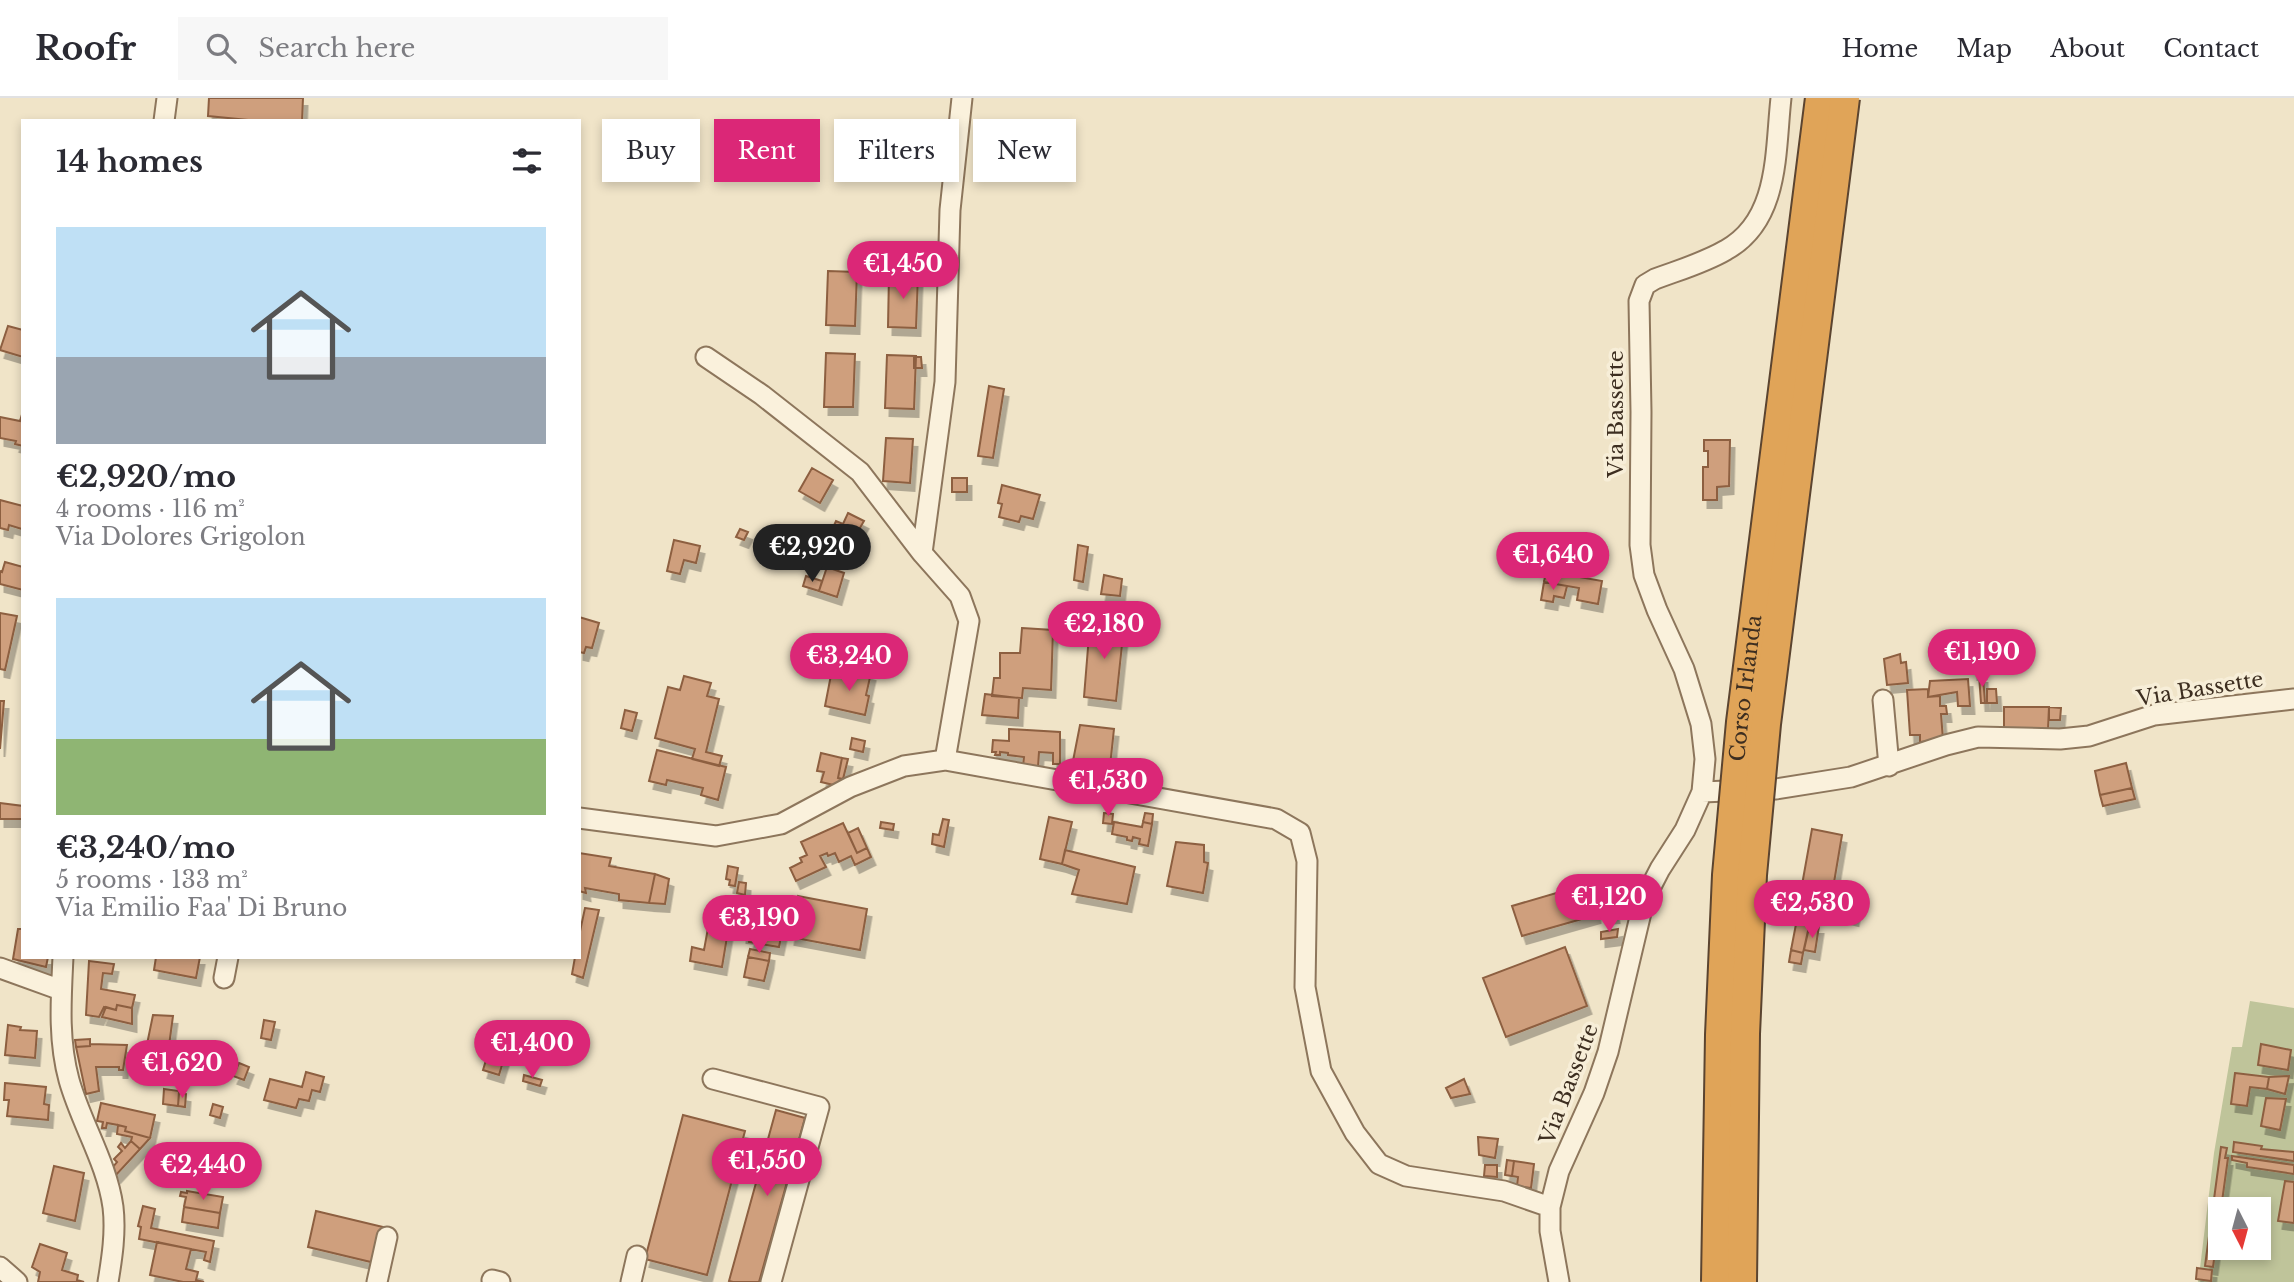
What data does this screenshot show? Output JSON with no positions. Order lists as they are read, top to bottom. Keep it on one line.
{"streets":{"highway":["Corso Irlanda"],"street":["Via Bassette"]},"north":"bottom","page":{"header":"Roofr","search":"Search here","nav":["Home","Map","About","Contact"],"chip":["Buy","Rent","Filters","New"],"heading":"14 homes","list":[{"name":"€2,920/mo","note":"4 rooms · 116 m² · Via Dolores Grigolon"},{"name":"€3,240/mo","note":"5 rooms · 133 m² · Via Emilio Faa' Di Bruno"}],"price":["€1,450","€2,920","€1,640","€2,180","€1,190","€3,240","€1,530","€1,120","€2,530","€3,190","€1,400","€1,620","€1,550","€2,440"]}}
